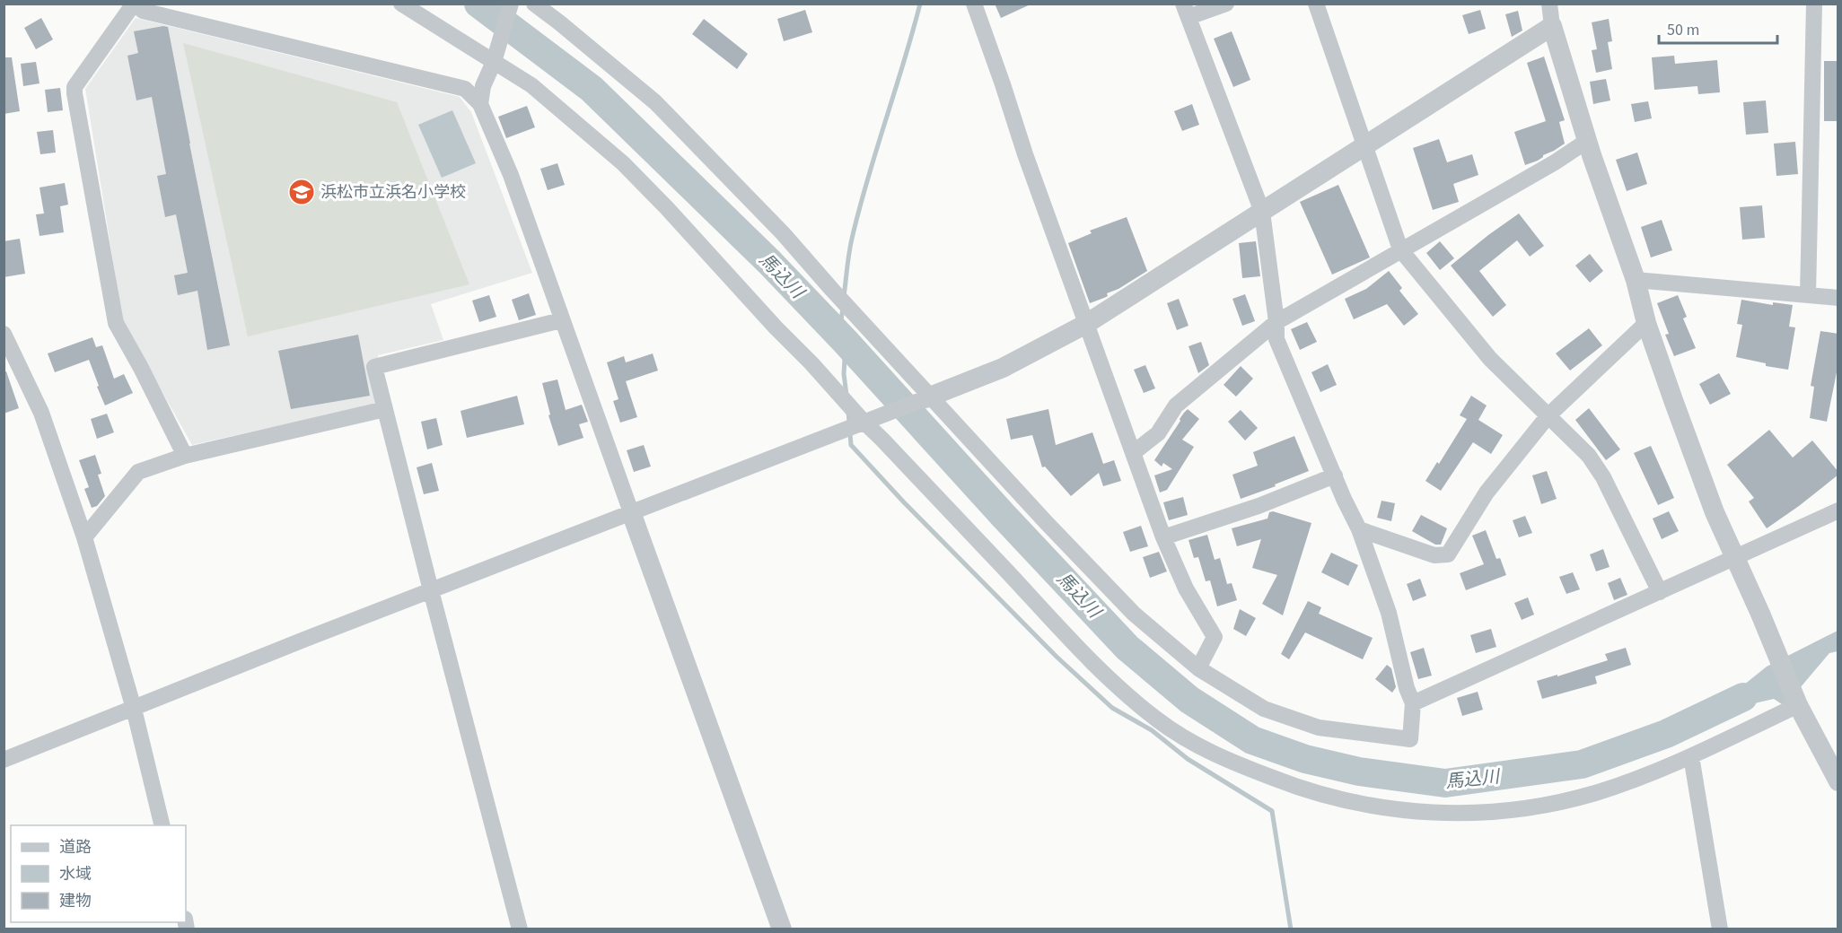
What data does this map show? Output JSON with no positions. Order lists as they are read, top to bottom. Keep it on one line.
{"water":["馬込川"],"places":{"school or university":["浜松市立浜名小学校"]},"legend":["道路","水域","建物"],"scale_bar":"50 m"}
